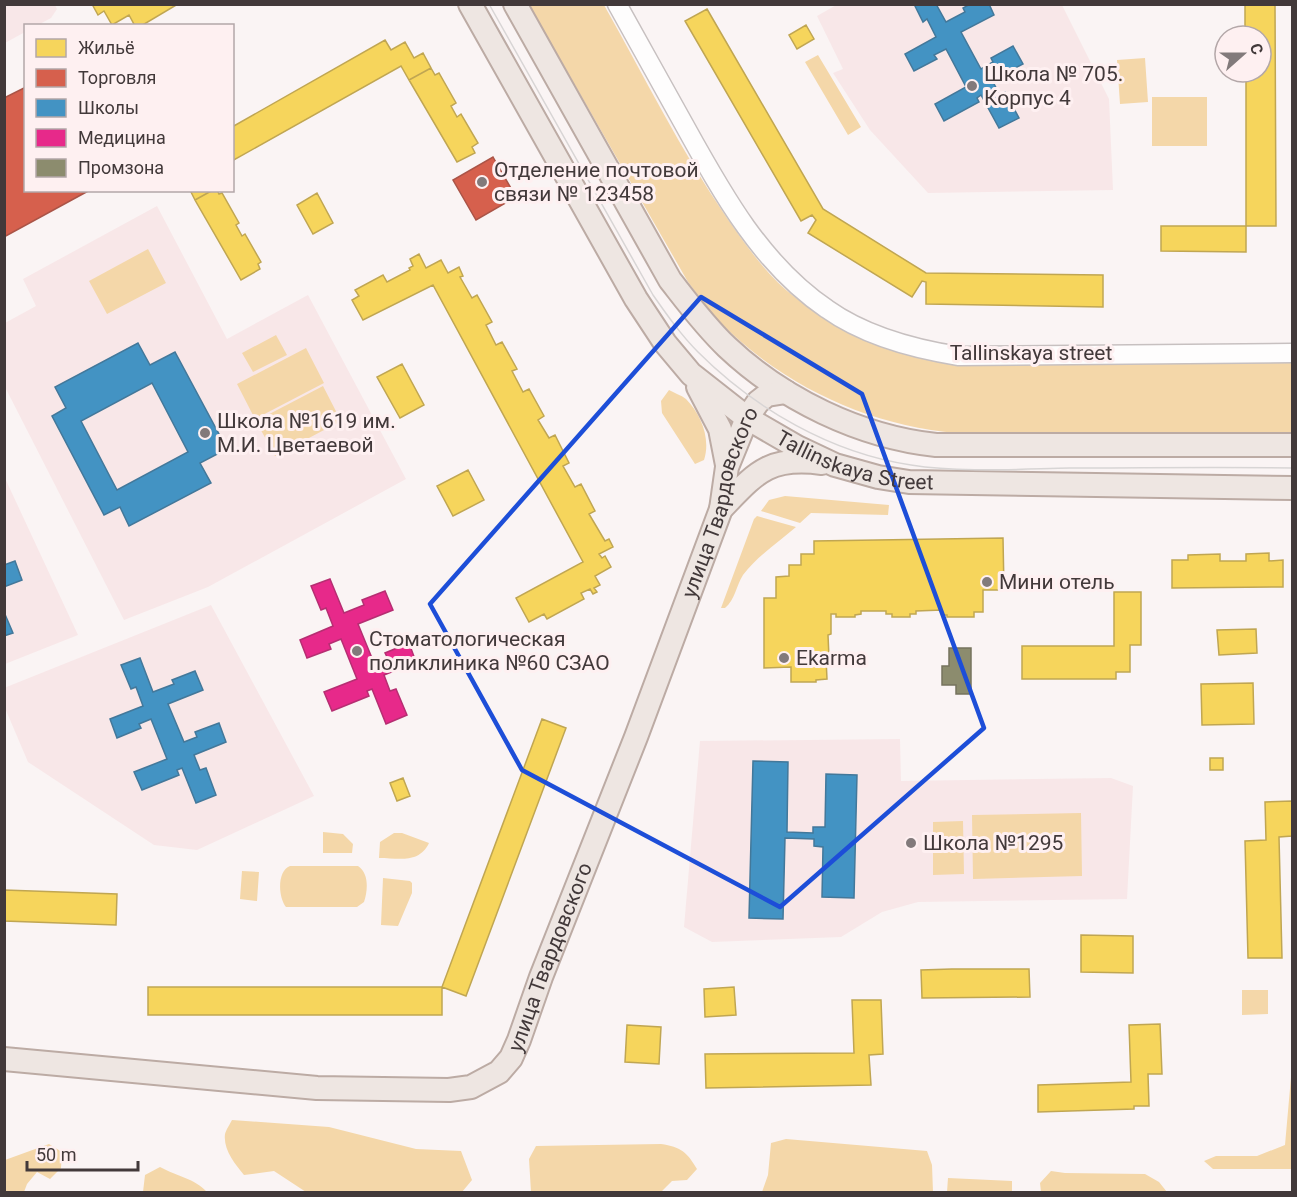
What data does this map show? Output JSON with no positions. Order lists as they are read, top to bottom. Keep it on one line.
{"streets":{"main road":["Tallinskaya Street","улица Твардовского"],"street":["Tallinskaya street"]},"crossings":[["Tallinskaya Street","улица Твардовского"]],"places":["Школа № 705. Корпус 4","Отделение почтовой связи № 123458","Школа №1619 им. М.И. Цветаевой","Мини отель","Стоматологическая поликлиника №60 СЗАО","Ekarma","Школа №1295"],"legend":["Жильё","Торговля","Школы","Медицина","Промзона"],"scale_bar":"50 m","north":"right"}
